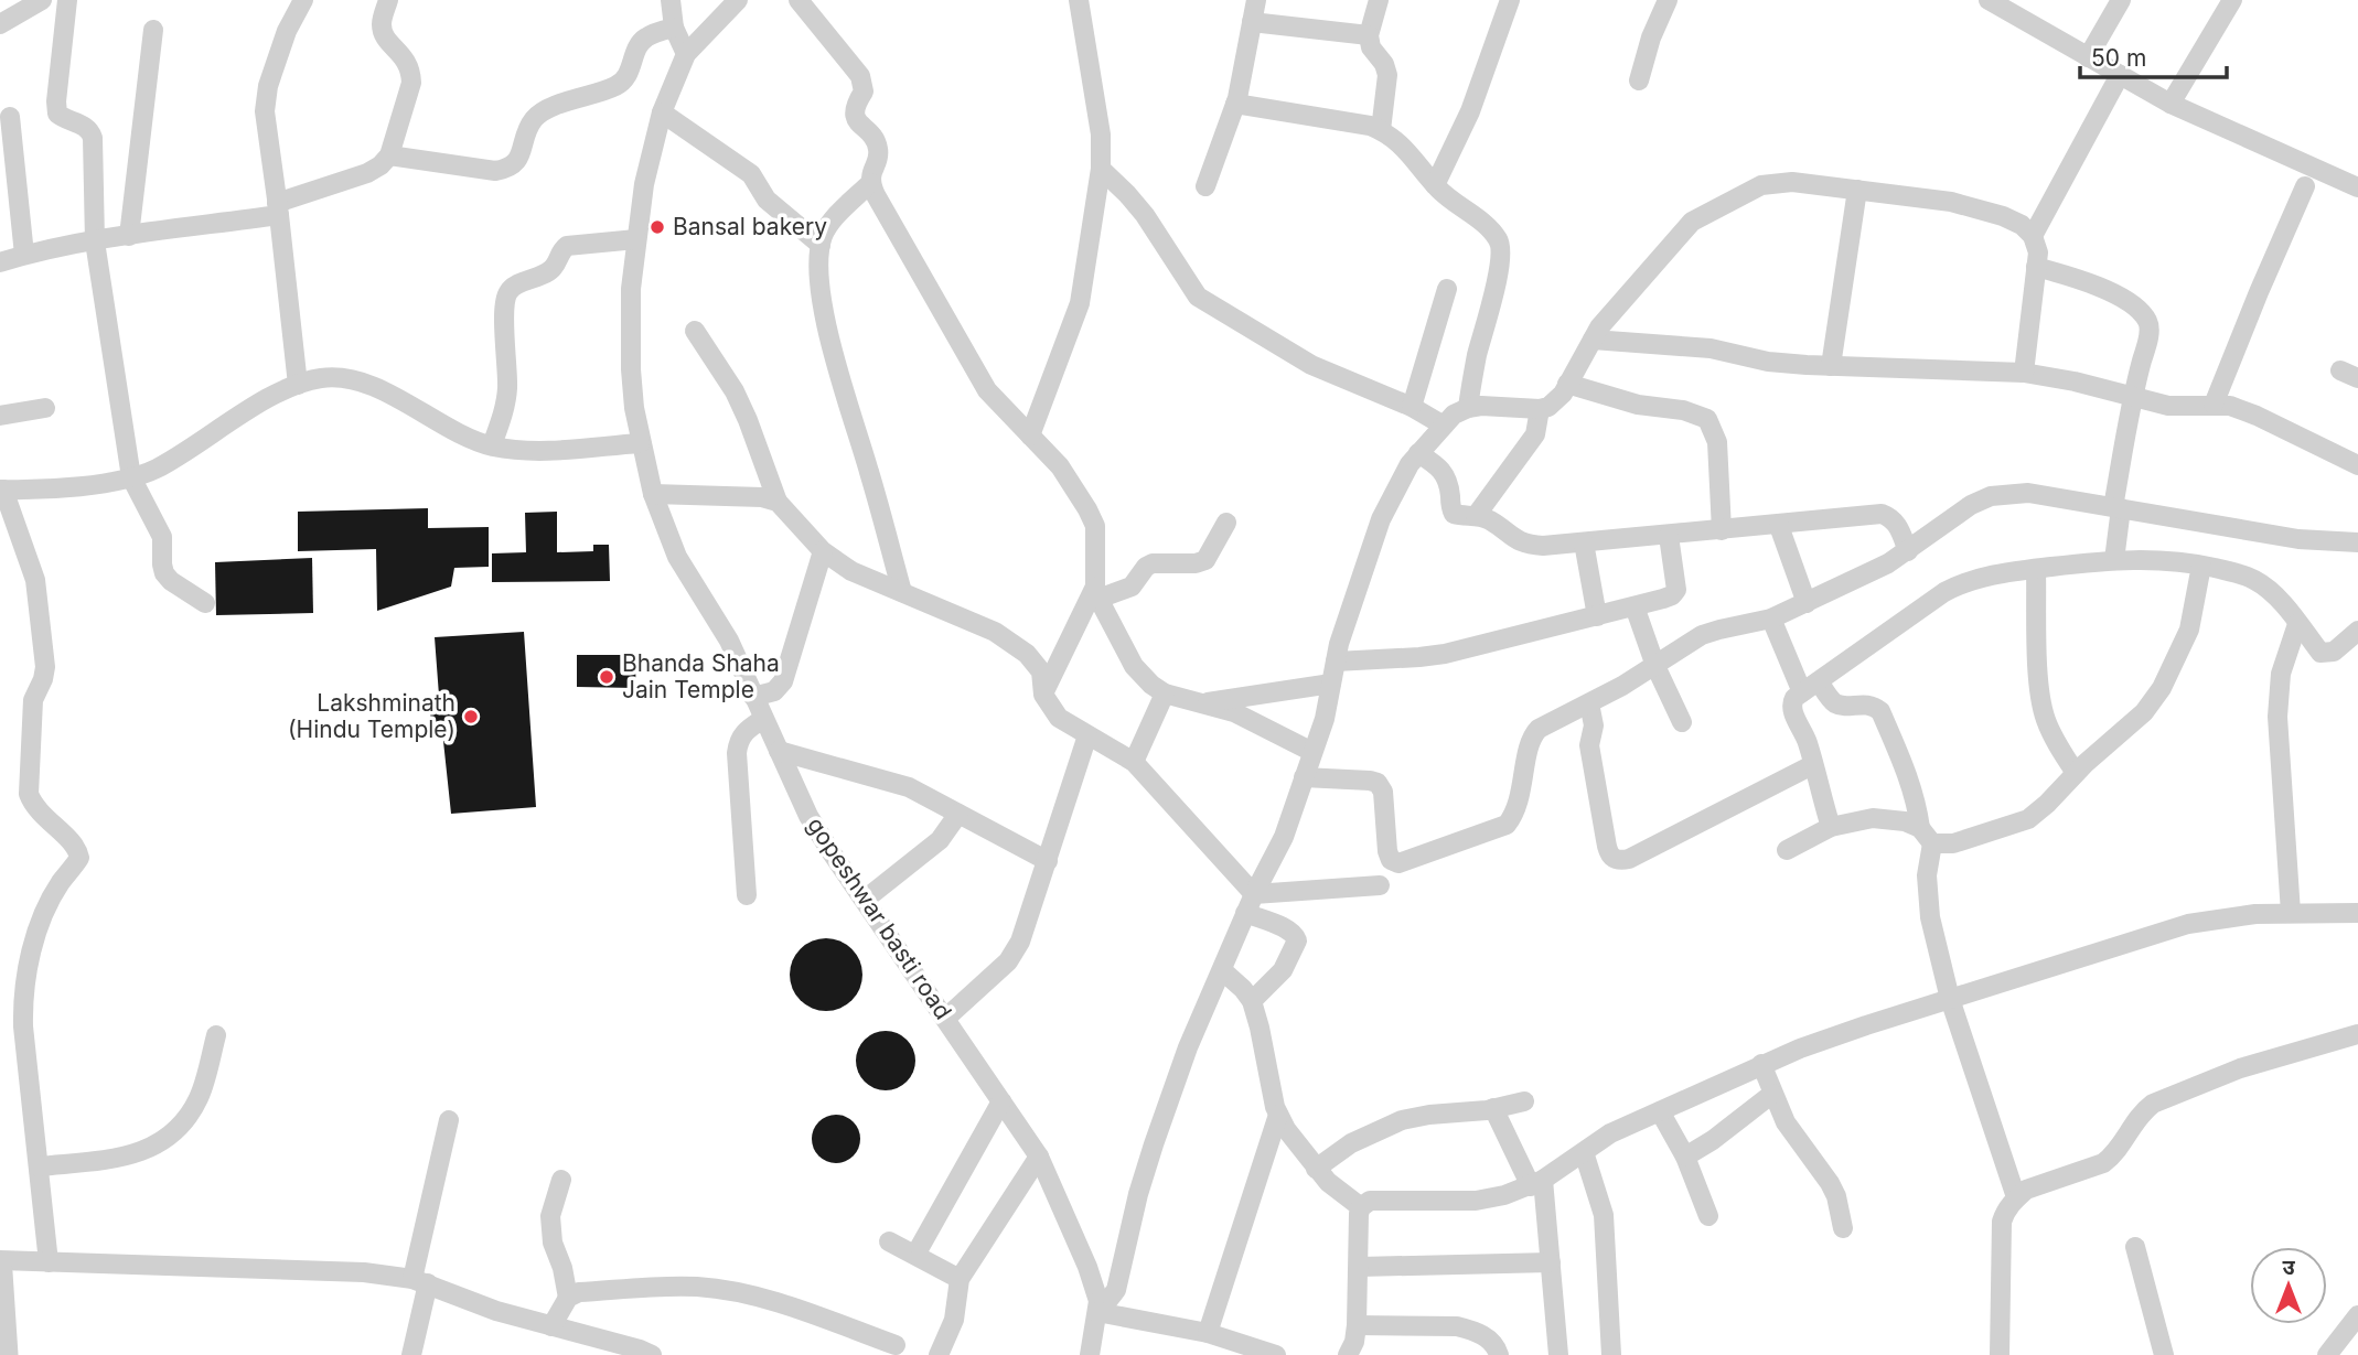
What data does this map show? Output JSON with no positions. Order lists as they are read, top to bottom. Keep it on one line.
{"streets":{"street":["gopeshwar basti road"]},"places":["Bansal bakery","Bhanda Shaha Jain Temple","Lakshminath (Hindu Temple)"],"scale_bar":"50 m","north":"top"}
